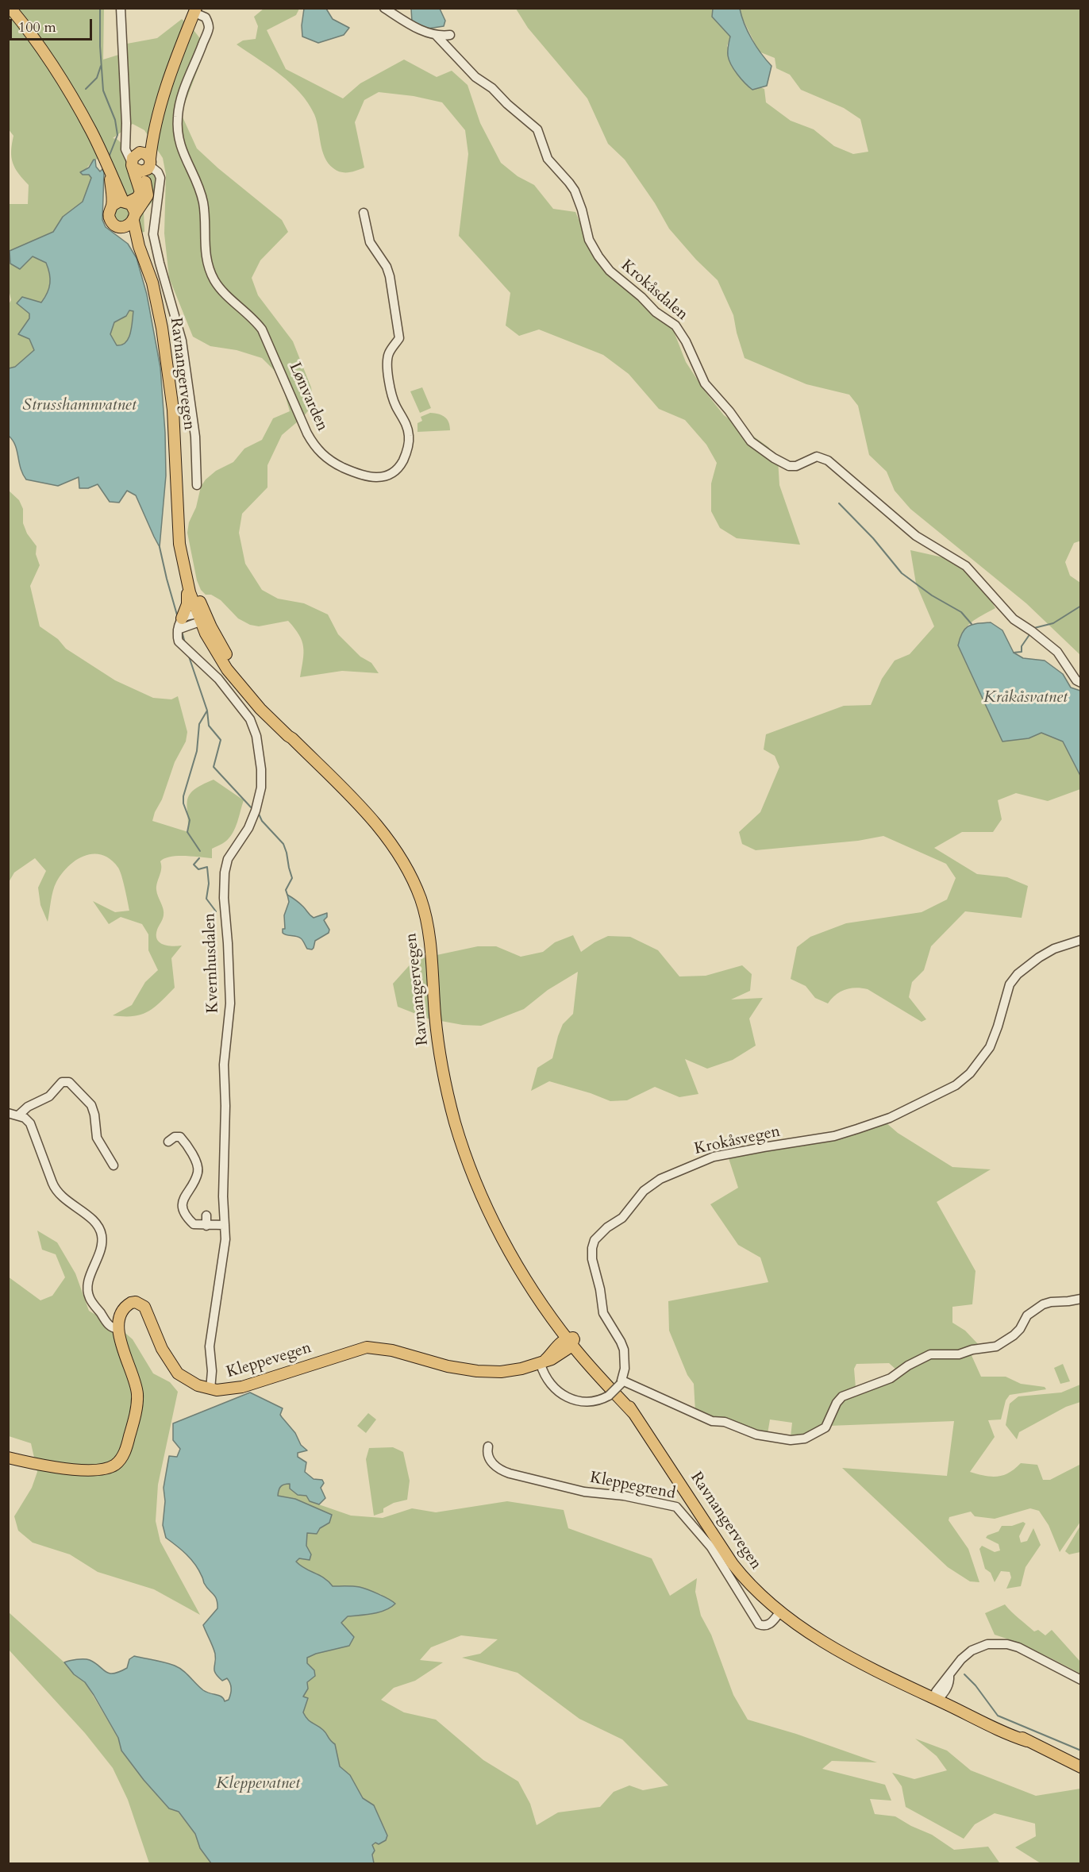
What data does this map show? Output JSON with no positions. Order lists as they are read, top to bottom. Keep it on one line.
{"streets":{"main road":["Ravnangervegen","Kleppevegen"],"street":["Krokåsdalen","Lønvarden","Kvernhusdalen","Krokåsvegen","Kleppegrend"]},"crossings":[["Ravnangervegen","Kleppevegen"],["Ravnangervegen","Kleppegrend"],["Kvernhusdalen","Kleppevegen"]],"water":["Strusshamnvatnet","Kråkåsvatnet","Kleppevatnet"],"scale_bar":"100 m"}
